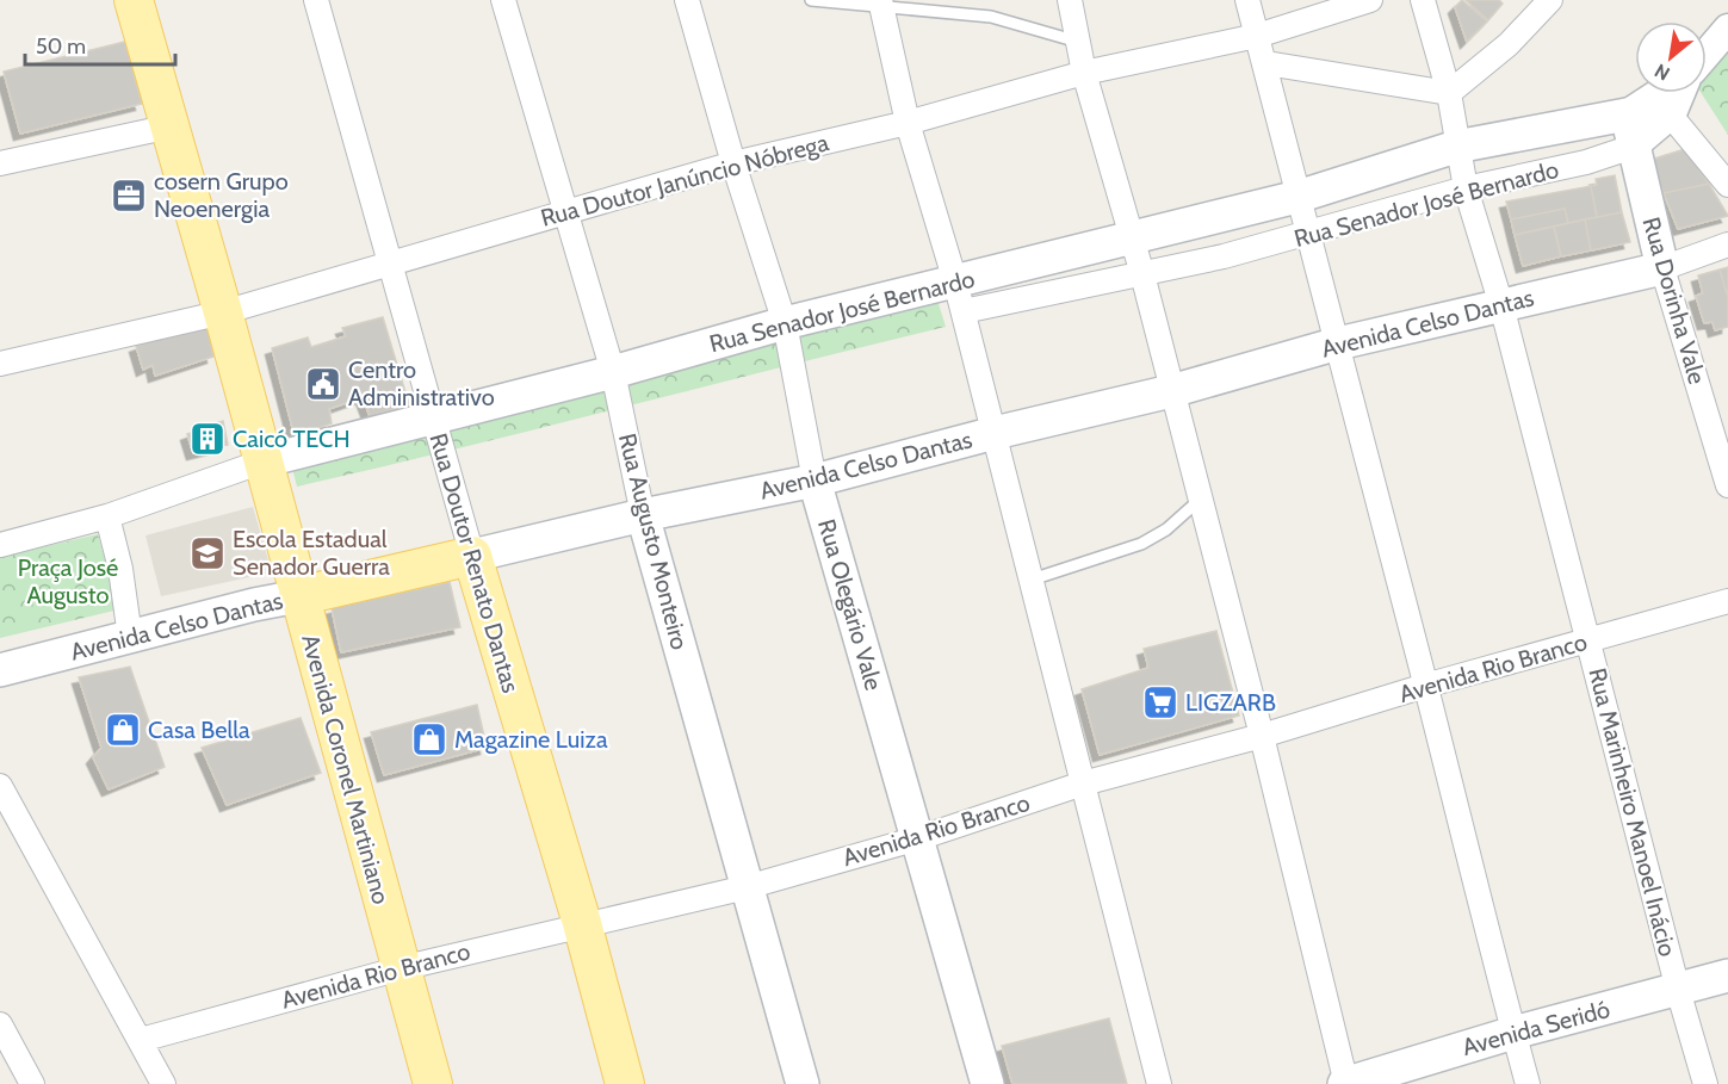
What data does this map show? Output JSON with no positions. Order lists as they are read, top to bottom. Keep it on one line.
{"streets":{"main road":["Rua Senador José Bernardo","Rua Dorinha Vale","Avenida Celso Dantas","Rua Augusto Monteiro","Rua Doutor Renato Dantas","Rua Olegário Vale","Avenida Coronel Martiniano","Avenida Seridó"],"street":["Rua Doutor Janúncio Nóbrega","Avenida Rio Branco","Rua Marinheiro Manoel Inácio"]},"crossings":[["Rua Doutor Janúncio Nóbrega","Rua Augusto Monteiro"],["Rua Doutor Janúncio Nóbrega","Rua Doutor Renato Dantas"],["Rua Doutor Janúncio Nóbrega","Rua Olegário Vale"],["Rua Doutor Janúncio Nóbrega","Avenida Coronel Martiniano"],["Rua Senador José Bernardo","Rua Dorinha Vale"],["Rua Senador José Bernardo","Rua Augusto Monteiro"],["Rua Senador José Bernardo","Rua Doutor Renato Dantas"],["Rua Senador José Bernardo","Rua Olegário Vale"],["Rua Senador José Bernardo","Avenida Coronel Martiniano"],["Rua Senador José Bernardo","Rua Marinheiro Manoel Inácio"],["Rua Dorinha Vale","Avenida Celso Dantas"],["Avenida Celso Dantas","Rua Augusto Monteiro"],["Avenida Celso Dantas","Rua Doutor Renato Dantas"],["Avenida Celso Dantas","Rua Olegário Vale"],["Avenida Celso Dantas","Avenida Coronel Martiniano"],["Avenida Celso Dantas","Rua Marinheiro Manoel Inácio"],["Rua Augusto Monteiro","Avenida Rio Branco"],["Rua Doutor Renato Dantas","Avenida Rio Branco"],["Rua Olegário Vale","Avenida Rio Branco"],["Avenida Rio Branco","Avenida Coronel Martiniano"],["Avenida Rio Branco","Rua Marinheiro Manoel Inácio"],["Rua Marinheiro Manoel Inácio","Avenida Seridó"]],"parks":["Praça José Augusto"],"places":{"office":["cosern Grupo Neoenergia"],"public building":["Centro Administrativo"],"building":["Caicó TECH"],"school or university":["Escola Estadual Senador Guerra"],"supermarket":["LIGZARB"],"shop":["Casa Bella","Magazine Luiza"]},"scale_bar":"50 m","north":"bottom left"}
